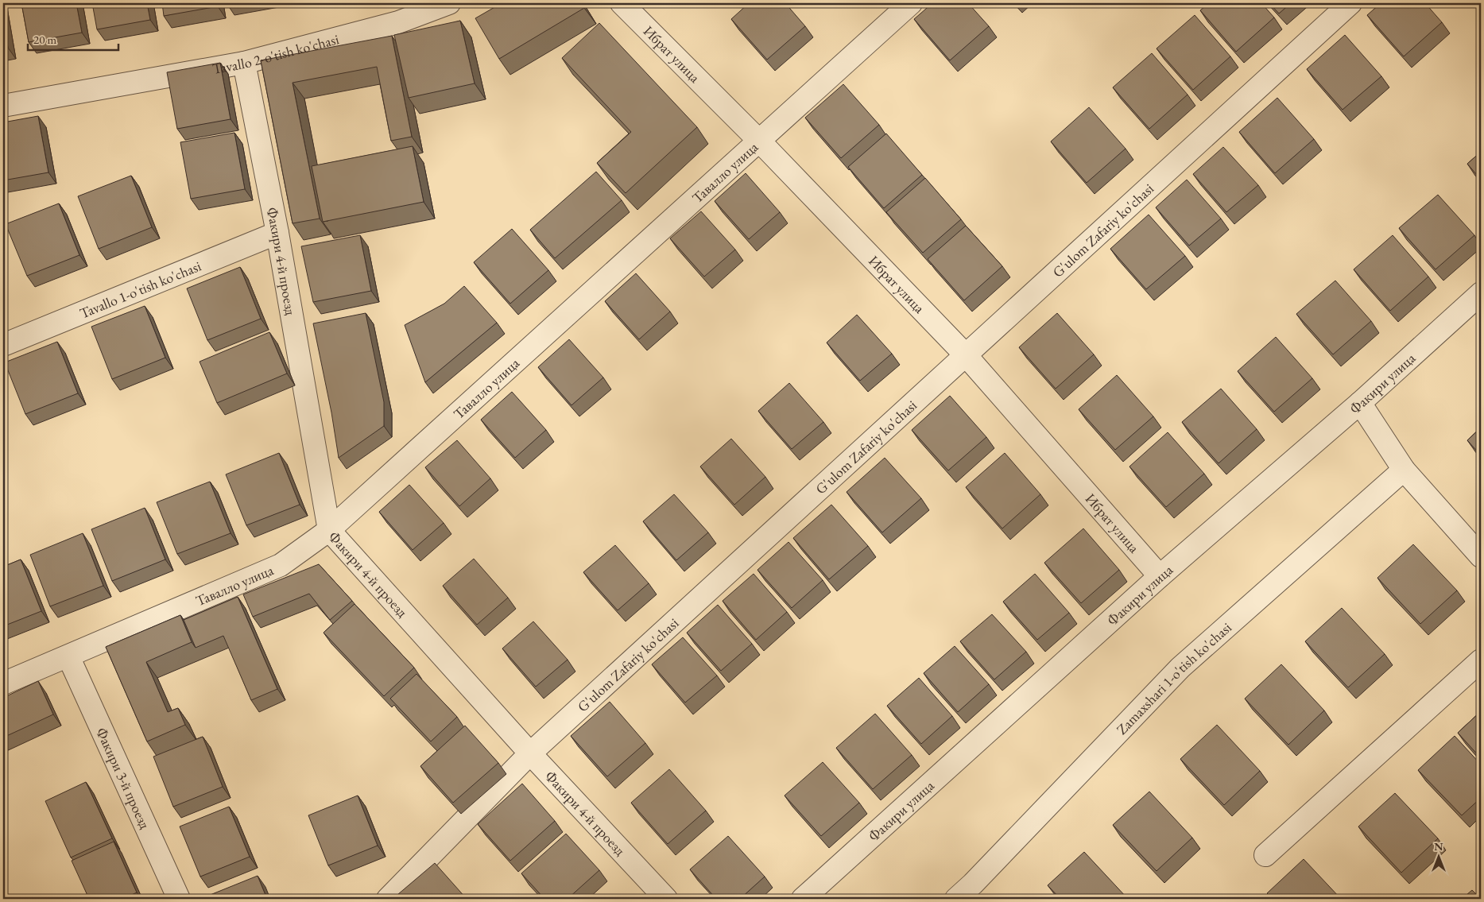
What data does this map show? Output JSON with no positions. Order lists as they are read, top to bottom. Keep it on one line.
{"streets":{"street":["Tavallo 2-o'tish ko'chasi","Ибрат улица","Тавалло улица","G'ulom Zafariy ko'chasi","Факири 4-й проезд","Tavallo 1-o'tish ko'chasi","Факири улица","Zamaxshari 1-o'tish ko'chasi","Факири 3-й проезд"]},"crossings":[["Tavallo 2-o'tish ko'chasi","Факири 4-й проезд"],["Ибрат улица","Тавалло улица"],["Ибрат улица","G'ulom Zafariy ko'chasi"],["Ибрат улица","Факири улица"],["Тавалло улица","Факири 4-й проезд"],["Тавалло улица","Факири 3-й проезд"],["G'ulom Zafariy ko'chasi","Факири 4-й проезд"],["Факири 4-й проезд","Tavallo 1-o'tish ko'chasi"]],"scale_bar":"20 m","north":"top"}
